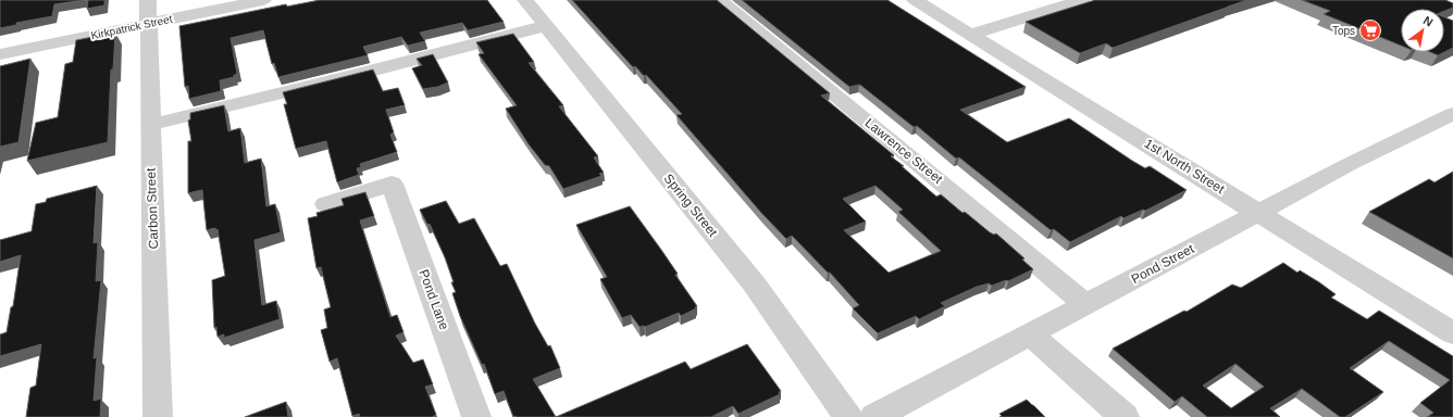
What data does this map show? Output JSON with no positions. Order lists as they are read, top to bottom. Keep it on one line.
{"streets":{"street":["Kirkpatrick Street","Lawrence Street","1st North Street","Spring Street","Carbon Street","Pond Street","Pond Lane"]},"crossings":[["Kirkpatrick Street","Carbon Street"],["Lawrence Street","Pond Street"],["1st North Street","Pond Street"]],"places":{"supermarket":["Tops"]},"north":"top right"}
